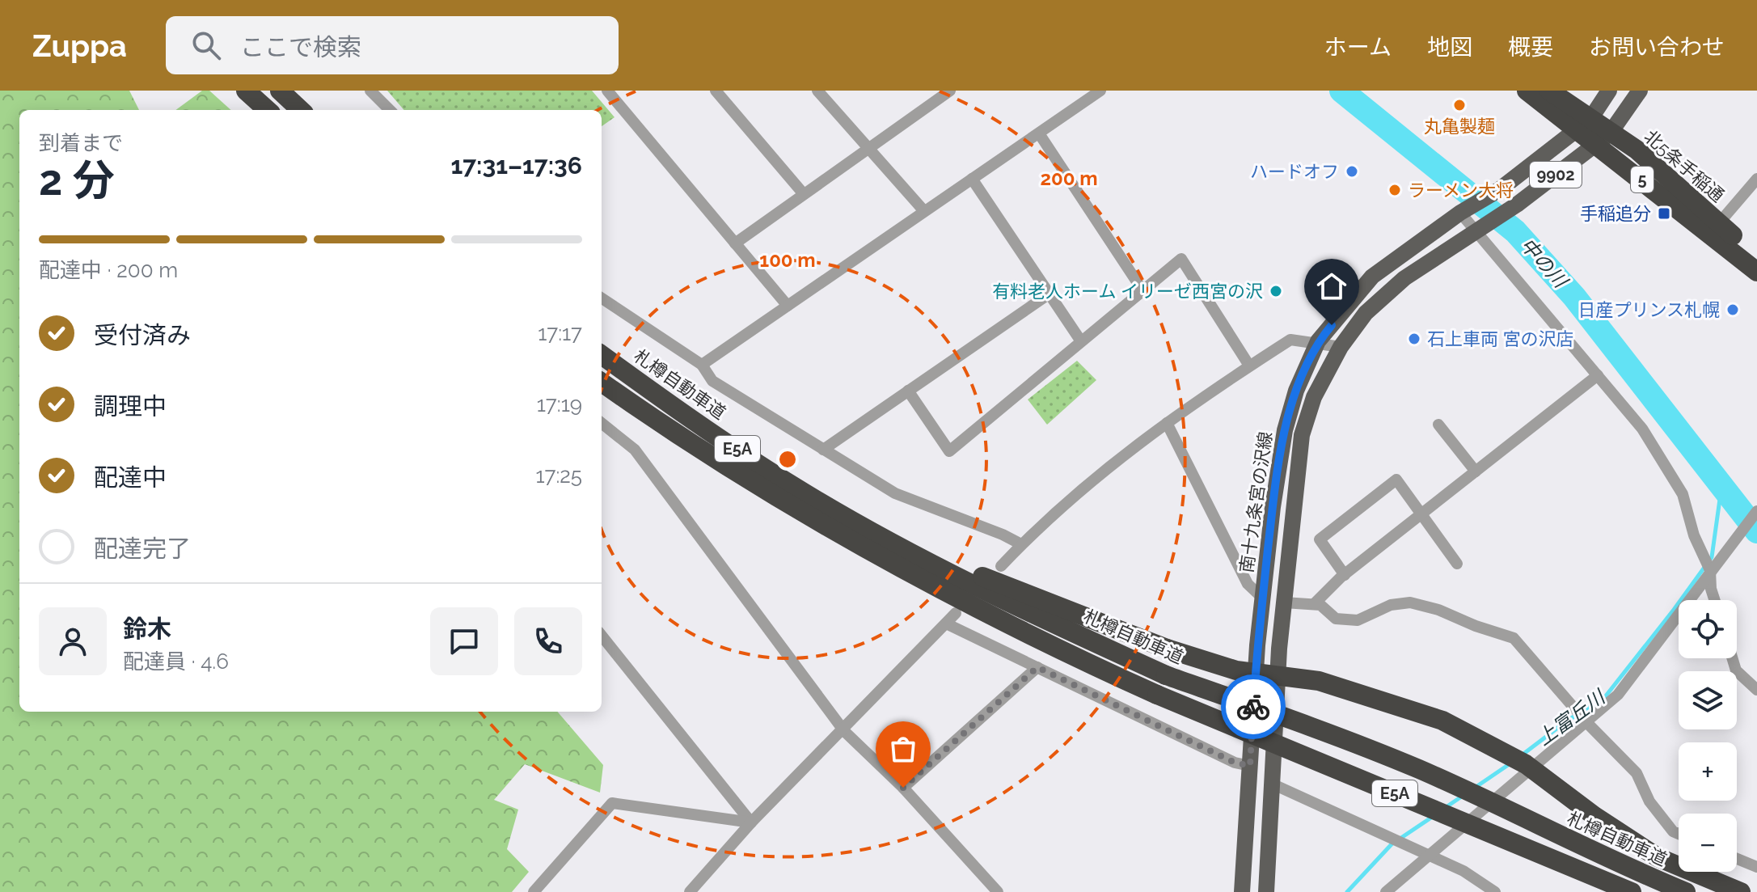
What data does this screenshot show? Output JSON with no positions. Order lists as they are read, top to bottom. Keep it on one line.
{"streets":{"highway":["北5条手稲通","5","札樽自動車道","E5A"],"main road":["9902","南十九条宮の沢線"]},"crossings":[["北5条手稲通","南十九条宮の沢線"]],"water":["中の川","上富丘川"],"places":{"other":["丸亀製麺","ハードオフ","ラーメン大将","有料老人ホーム イリーゼ西宮の沢","日産プリンス札幌","石上車両 宮の沢店"],"transit":["手稲追分"]},"page":{"header":"Zuppa","search":"ここで検索","nav":["ホーム","地図","概要","お問い合わせ"],"heading":["2 分","到着まで","17:31–17:36"],"panel":["鈴木","配達員 · 4.6"],"bar":"配達中 · 200 m","list":[["受付済み","17:17"],["調理中","17:19"],["配達中","17:25"],"配達完了"],"map_buttons":["+","−"]},"rings":["200 m","100 m"]}
